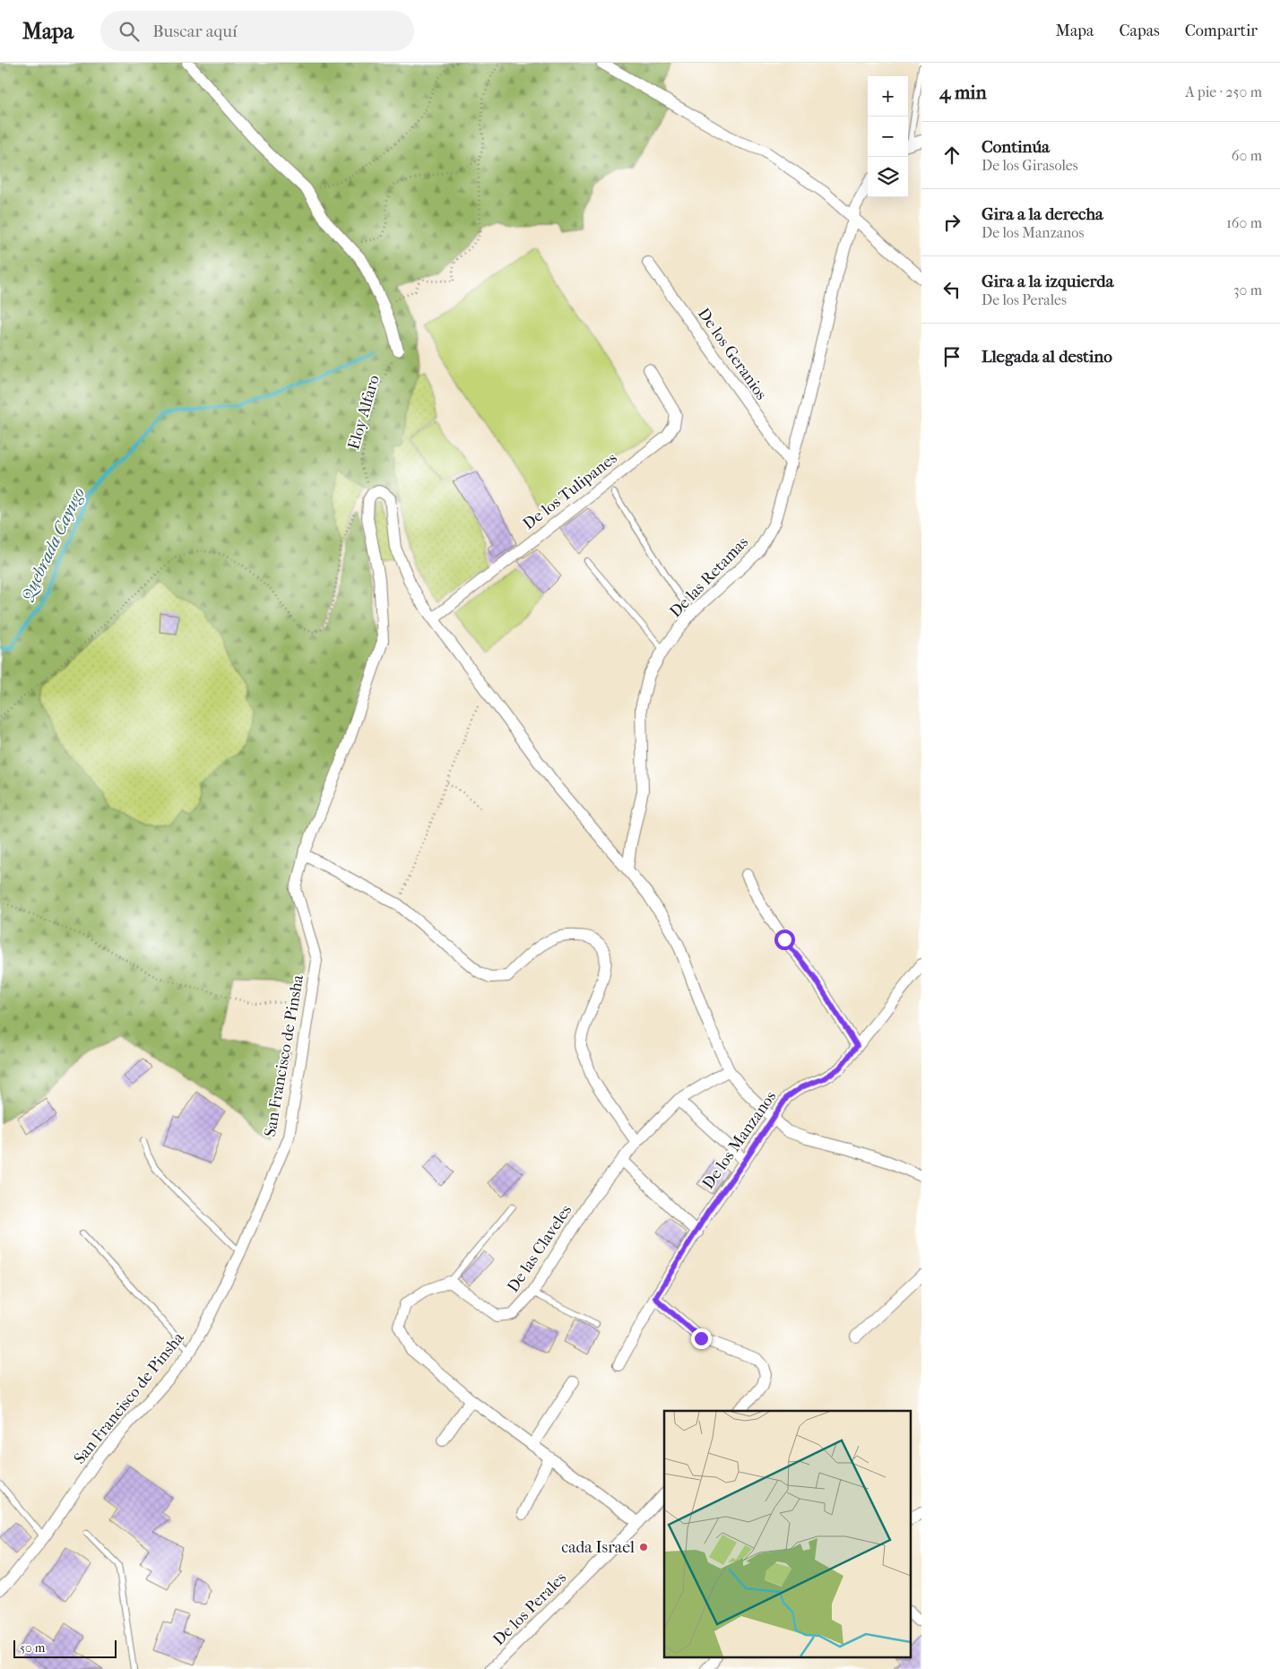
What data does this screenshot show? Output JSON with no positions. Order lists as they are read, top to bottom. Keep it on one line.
{"streets":{"street":["De los Geranios","De los Tulipanes","De las Retamas","San Francisco de Pinsha","De los Manzanos","De las Claveles","De los Perales"],"path":["Eloy Alfaro"]},"crossings":[["De los Geranios","De las Retamas"],["De los Tulipanes","San Francisco de Pinsha"]],"water":["Quebrada Cayugo"],"places":["cada Israel"],"scale_bar":"50 m","page":{"header":"Mapa","search":"Buscar aquí","nav":["Mapa","Capas","Compartir"],"heading":["4 min","A pie · 250 m"],"map_buttons":["+","−"],"list":[["Continúa","De los Girasoles","60 m"],["Gira a la derecha","De los Manzanos","160 m"],["Gira a la izquierda","De los Perales","30 m"],"Llegada al destino"],"scale":"50 m"}}
